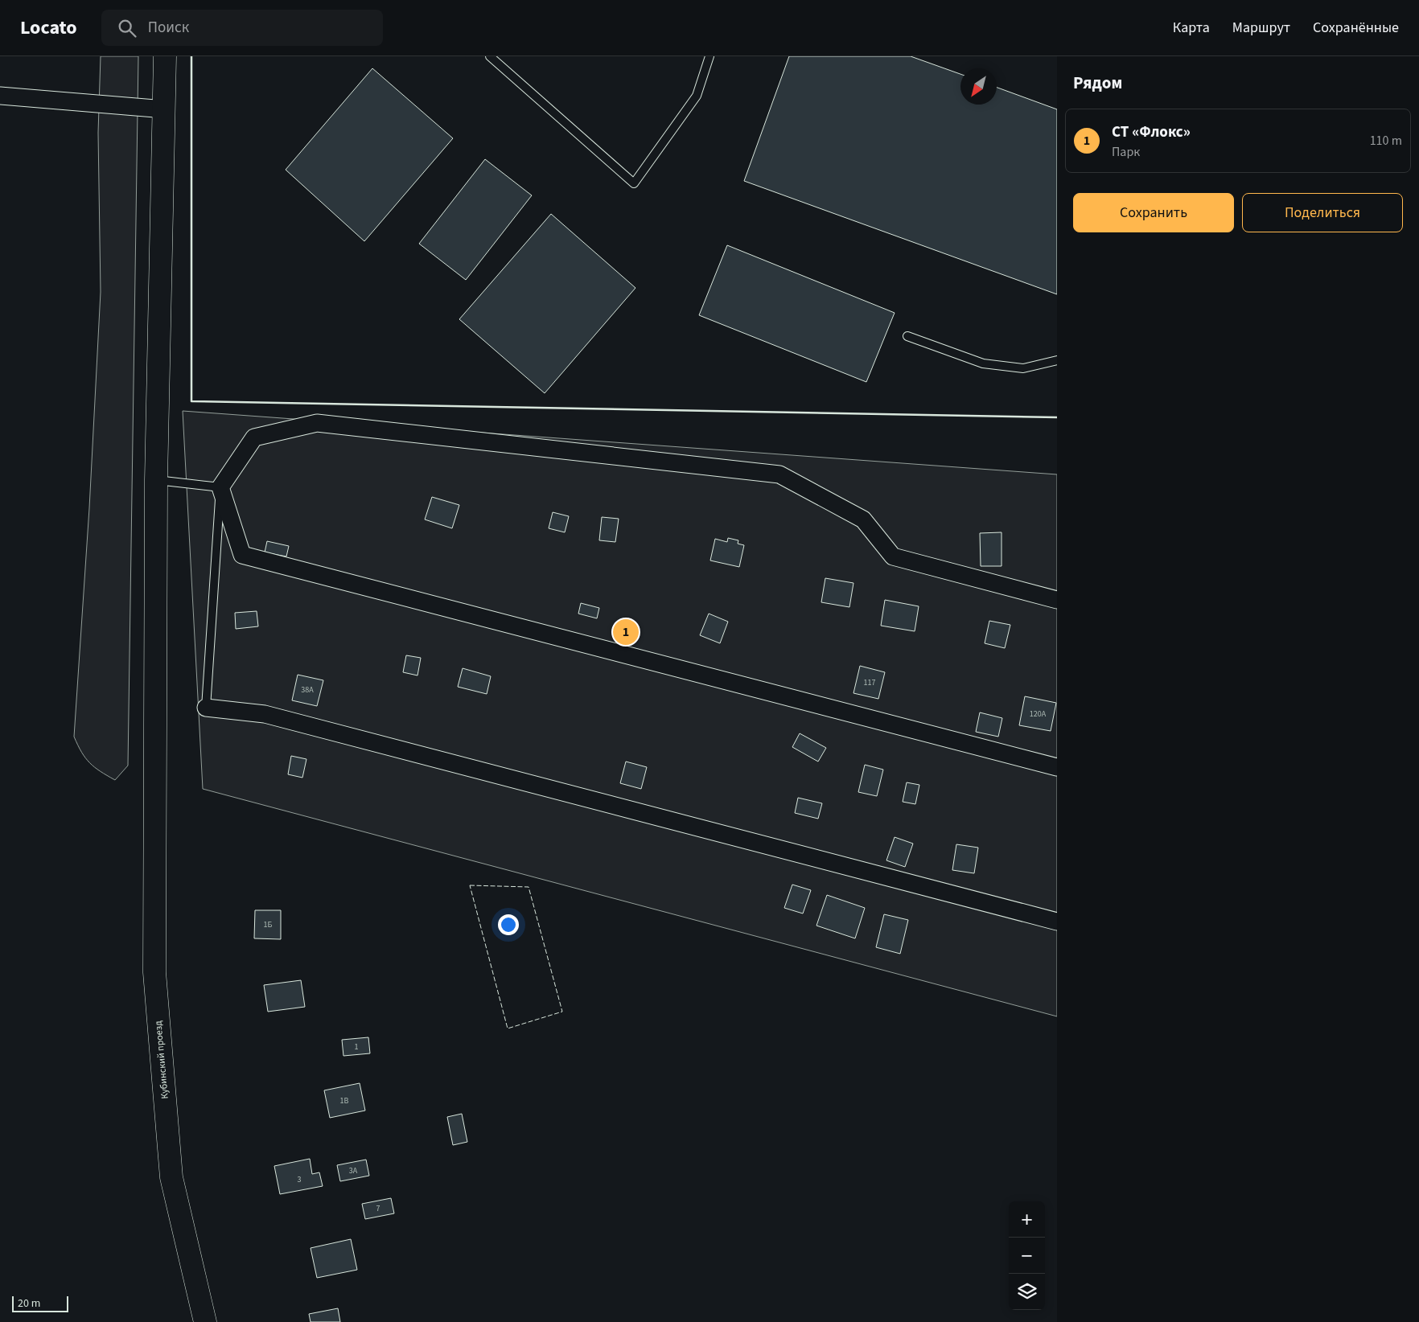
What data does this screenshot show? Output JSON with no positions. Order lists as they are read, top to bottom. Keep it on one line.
{"streets":{"main road":["Кубинский проезд"]},"house_numbers":["117","38А","120А","1Б","1","1В","3А","3","7"],"scale_bar":"20 m","north":"bottom left","page":{"header":"Locato","search":"Поиск","nav":["Карта","Маршрут","Сохранённые"],"heading":"Рядом","list":[{"mark":"1","name":"СТ «Флокс»","note":"Парк","value":"110 m"}],"buttons":["Сохранить","Поделиться"],"pins":"1","map_buttons":["+","−"],"scale":"20 m"}}
